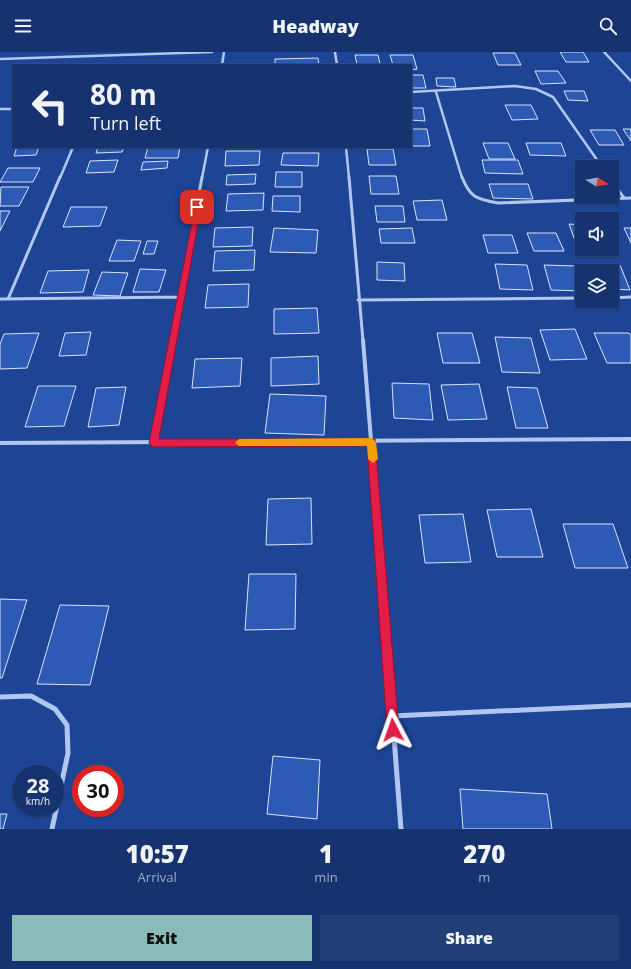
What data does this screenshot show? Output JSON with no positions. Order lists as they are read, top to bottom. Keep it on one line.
{"north":"right","page":{"header":"Headway","turn":["80 m","Turn left"],"speed":"28 km/h","limit":"30","eta":["10:57","Arrival","1","min","270","m"],"buttons":["Exit","Share"]}}
